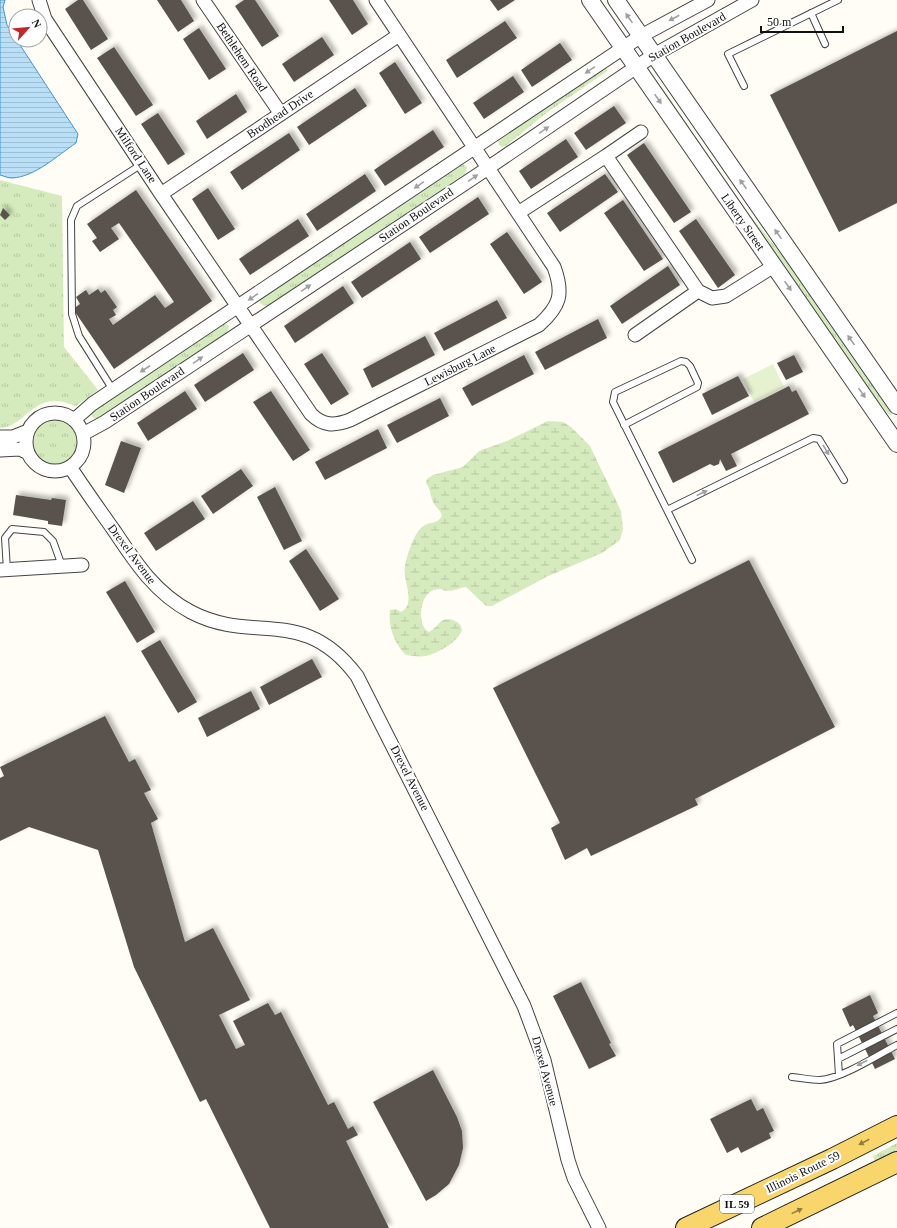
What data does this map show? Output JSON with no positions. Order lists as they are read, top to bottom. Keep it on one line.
{"streets":{"main road":["Illinois Route 59","IL 59"],"street":["Station Boulevard","Bethlehem Road","Brodhead Drive","Milford Lane","Liberty Street","Lewisburg Lane","Drexel Avenue"]},"crossings":[["Station Boulevard","Milford Lane"],["Station Boulevard","Liberty Street"],["Station Boulevard","Lewisburg Lane"],["Station Boulevard","Drexel Avenue"],["Bethlehem Road","Brodhead Drive"],["Brodhead Drive","Milford Lane"],["Milford Lane","Lewisburg Lane"]],"scale_bar":"50 m","north":"top right"}
